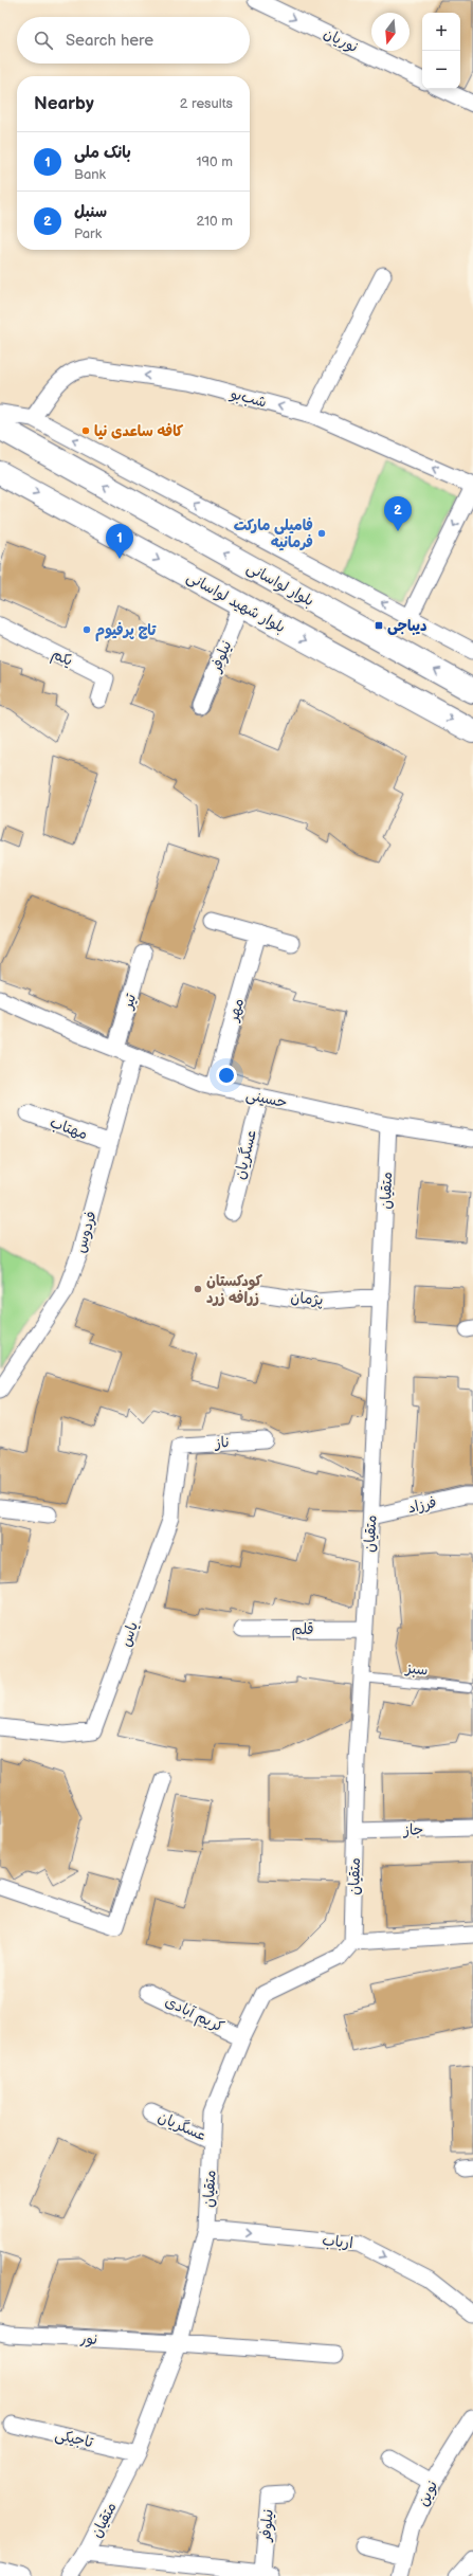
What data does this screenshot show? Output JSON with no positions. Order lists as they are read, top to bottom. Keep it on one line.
{"streets":{"main road":["بلوار لواسانی","بلوار شهید لواسانی"],"street":["نوریان","شب‌بو","نیلوفر","یکم","تیر","مهر","حسینی","مهتاب","عسگریان","متقیان","فردوس","پژمان","ناز","فرزاد","قلم","یاس","جاز","کریم آبادی","ارباب","نور","تاجیکی","نوین"],"lane":["سبز"]},"crossings":[["بلوار شهید لواسانی","نیلوفر"],["تیر","حسینی"],["مهر","حسینی"],["حسینی","عسگریان"],["حسینی","متقیان"],["حسینی","فردوس"],["مهتاب","فردوس"],["عسگریان","متقیان"],["متقیان","پژمان"],["متقیان","فرزاد"],["متقیان","قلم"],["متقیان","سبز"],["متقیان","جاز"],["متقیان","کریم آبادی"],["متقیان","ارباب"],["متقیان","نور"],["متقیان","تاجیکی"],["ناز","یاس"]],"one_way":["نوریان","بلوار لواسانی","بلوار شهید لواسانی"],"places":{"other":["کافه ساعدی نیا","فامیلی مارکت فرمانیه","تاچ پرفيوم","کودکستان زرافه زرد"],"transit":["دیباجی"]},"north":"bottom","page":{"map_buttons":["+","−"],"search":"Search here","heading":["Nearby","2 results"],"list":[{"mark":"1","name":"بانک ملی","note":"Bank","value":"190 m"},{"mark":"2","name":"سنبل","note":"Park","value":"210 m"}],"pins":["2","1"]}}
